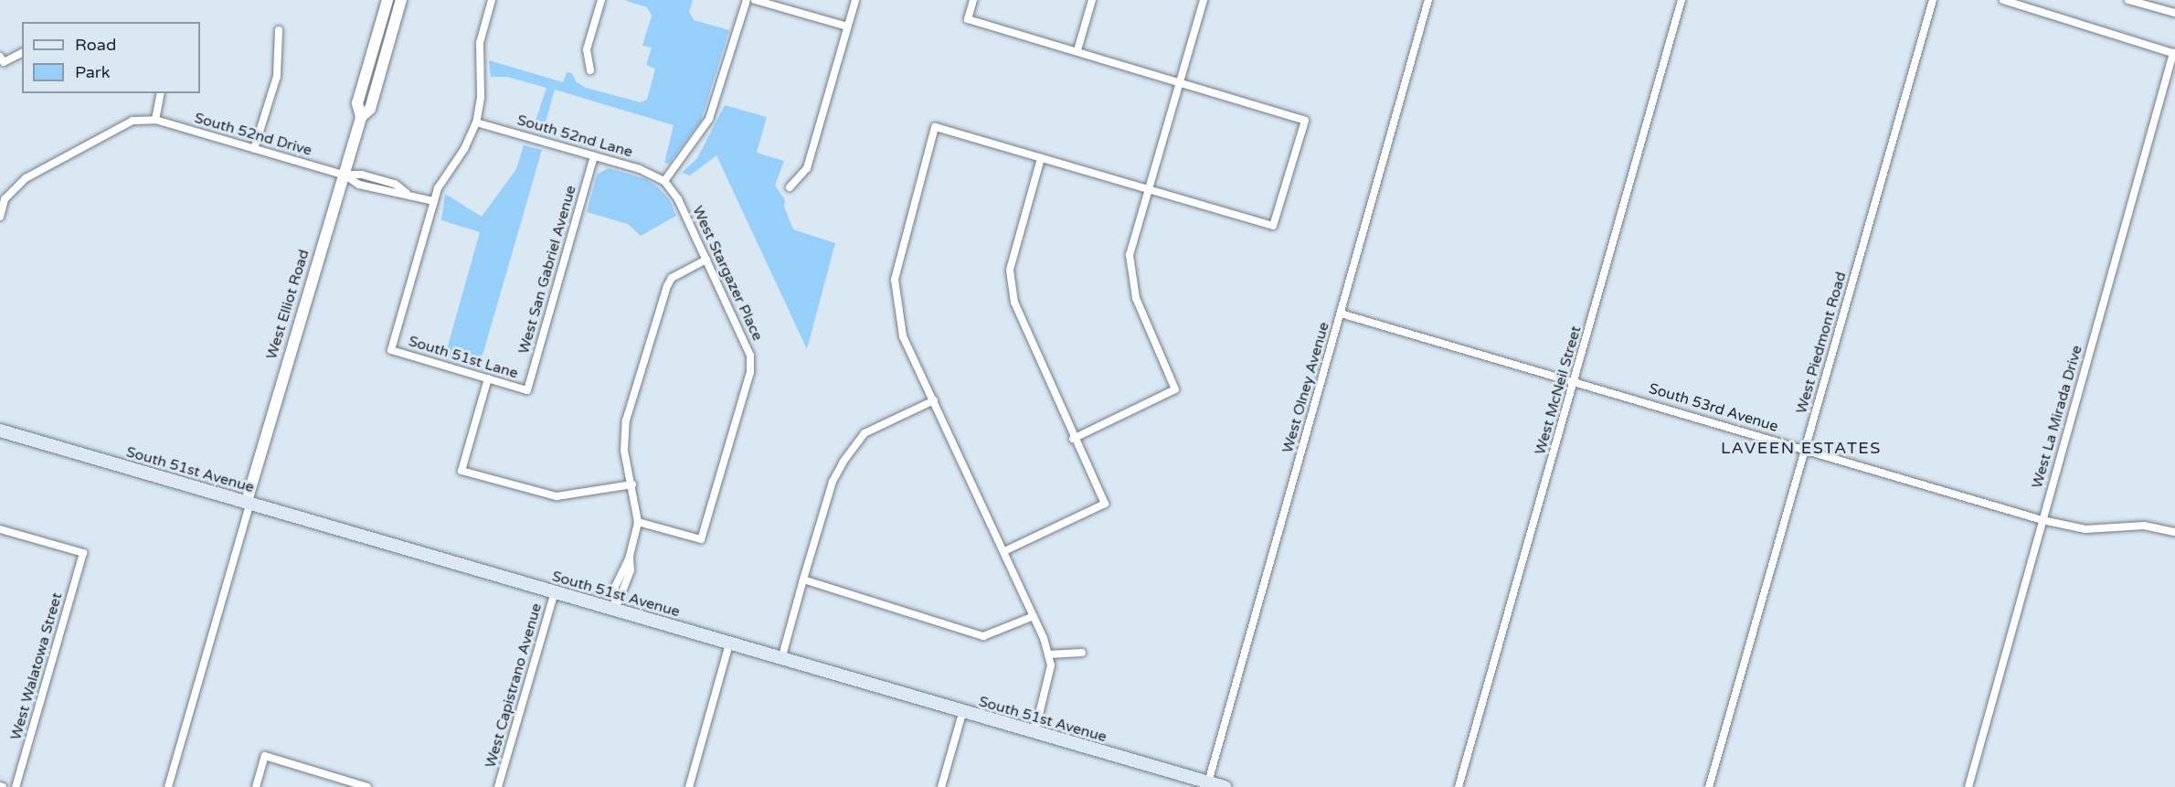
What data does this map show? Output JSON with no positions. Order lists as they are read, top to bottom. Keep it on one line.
{"streets":{"main road":["West Elliot Road","South 51st Avenue"],"street":["South 52nd Drive","South 52nd Lane","West San Gabriel Avenue","West Stargazer Place","West Piedmont Road","South 51st Lane","West Olney Avenue","West McNeil Street","South 53rd Avenue","West La Mirada Drive","West Walatowa Street","West Capistrano Avenue"]},"crossings":[["South 52nd Drive","West Elliot Road"],["South 52nd Drive","South 51st Lane"],["South 52nd Lane","West San Gabriel Avenue"],["South 52nd Lane","West Stargazer Place"],["West San Gabriel Avenue","South 51st Lane"],["West Elliot Road","South 51st Avenue"],["West Piedmont Road","South 53rd Avenue"],["West Olney Avenue","South 53rd Avenue"],["West Olney Avenue","South 51st Avenue"],["West McNeil Street","South 53rd Avenue"],["South 53rd Avenue","West La Mirada Drive"],["South 51st Avenue","West Capistrano Avenue"]],"districts":["LAVEEN ESTATES"],"legend":["Road","Park"]}
